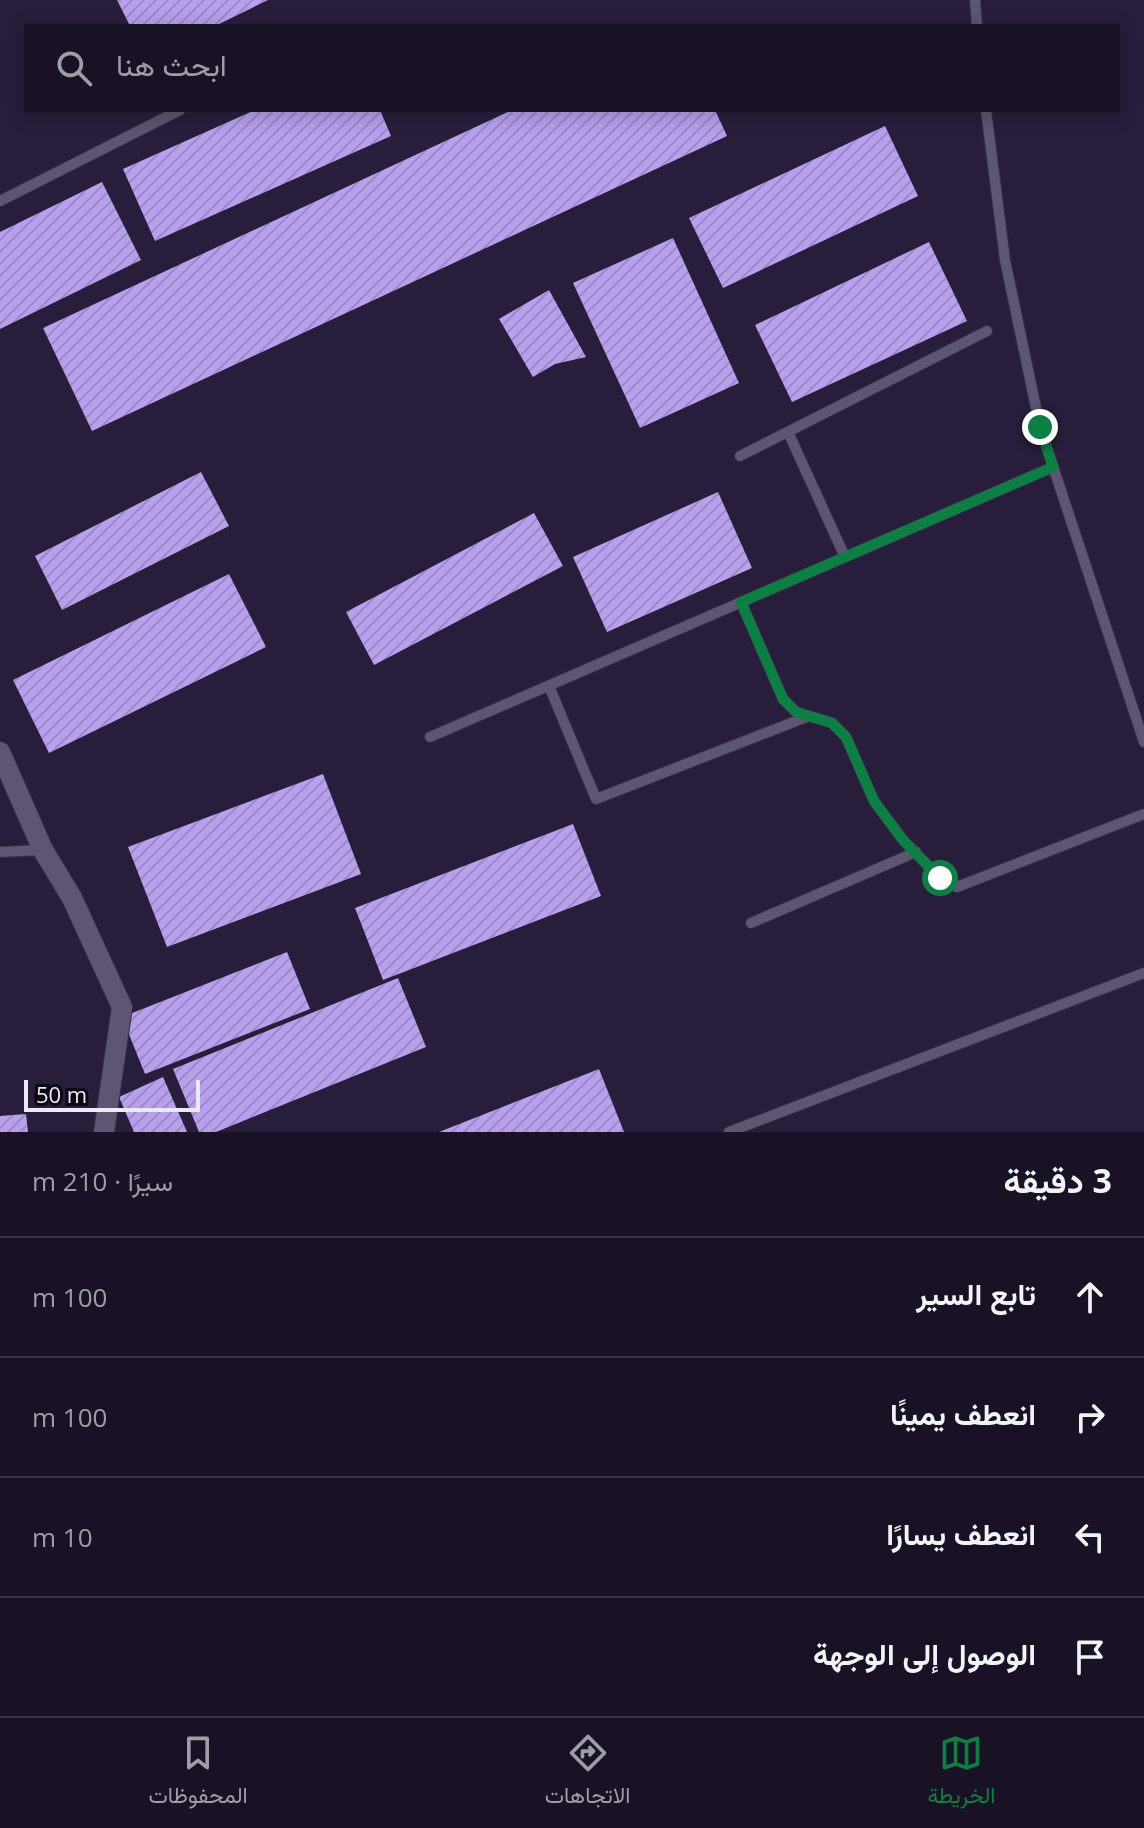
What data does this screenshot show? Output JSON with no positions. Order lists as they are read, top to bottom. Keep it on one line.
{"scale_bar":"50 m","page":{"search":"ابحث هنا","scale":"50 m","heading":["3 دقيقة","سيرًا · 210 m"],"list":[["تابع السير","100 m"],["انعطف يمينًا","100 m"],["انعطف يسارًا","10 m"],"الوصول إلى الوجهة"],"nav":["الخريطة","الاتجاهات","المحفوظات"]}}
